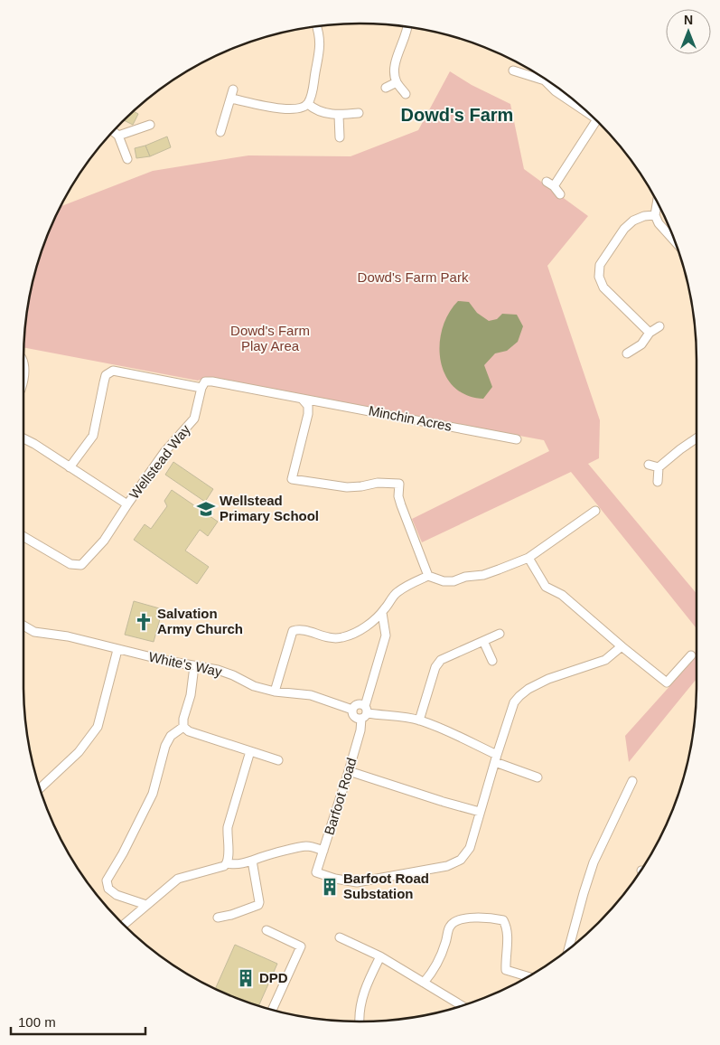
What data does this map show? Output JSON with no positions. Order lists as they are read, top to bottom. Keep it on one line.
{"streets":{"street":["Minchin Acres","Wellstead Way","White's Way","Barfoot Road"]},"crossings":[["White's Way","Barfoot Road"]],"districts":["Dowd's Farm"],"parks":["Dowd's Farm Park","Dowd's Farm Play Area"],"places":{"school or university":["Wellstead Primary School"],"church":["Salvation Army Church"],"building":["Barfoot Road Substation","DPD"]},"scale_bar":"100 m","north":"top"}
